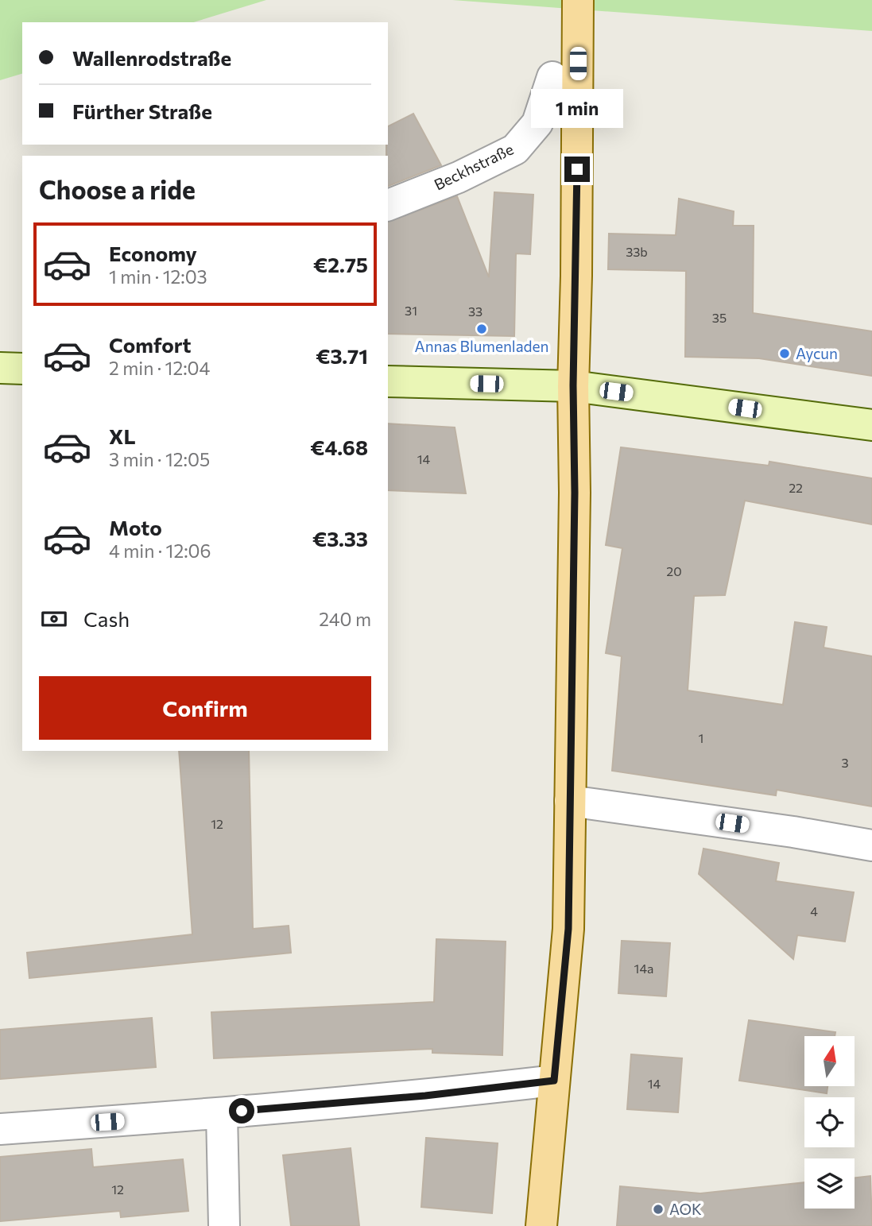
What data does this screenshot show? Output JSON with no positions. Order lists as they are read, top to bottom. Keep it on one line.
{"streets":{"street":["Beckhstraße"]},"places":["Annas Blumenladen","Aycun","AOK"],"house_numbers":["33b","31","33","35","14","22","20","1","3","12","4","14a","14","12"],"north":"top","page":{"banner":["Wallenrodstraße","Fürther Straße"],"bubble":"1 min","heading":"Choose a ride","list":[{"name":"Economy","note":"1 min · 12:03","value":"€2.75"},{"name":"Comfort","note":"2 min · 12:04","value":"€3.71"},{"name":"XL","note":"3 min · 12:05","value":"€4.68"},{"name":"Moto","note":"4 min · 12:06","value":"€3.33"}],"pay":["Cash","240 m"],"buttons":"Confirm"}}
